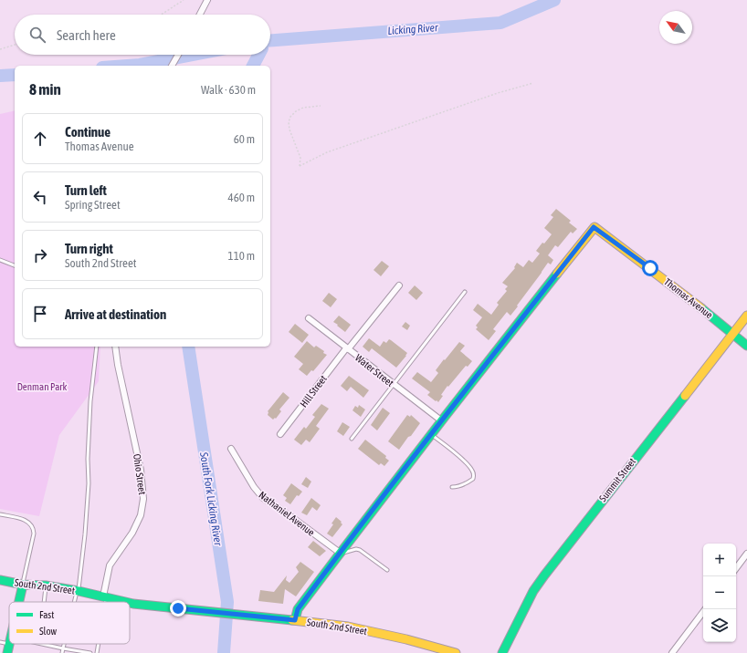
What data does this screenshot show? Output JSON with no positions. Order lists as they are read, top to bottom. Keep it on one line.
{"streets":{"street":["Thomas Avenue","Water Street","Hill Street","Ohio Street","Summit Street","Nathaniel Avenue","South 2nd Street"]},"crossings":[["Thomas Avenue","Water Street"],["Thomas Avenue","Summit Street"],["Water Street","Hill Street"],["Ohio Street","South 2nd Street"]],"water":["Licking River","South Fork Licking River"],"parks":["Denman Park"],"legend":["Fast","Slow"],"north":"top left","page":{"search":"Search here","heading":["8 min","Walk · 630 m"],"list":[["Continue","Thomas Avenue","60 m"],["Turn left","Spring Street","460 m"],["Turn right","South 2nd Street","110 m"],"Arrive at destination"],"map_buttons":["+","−"]}}
